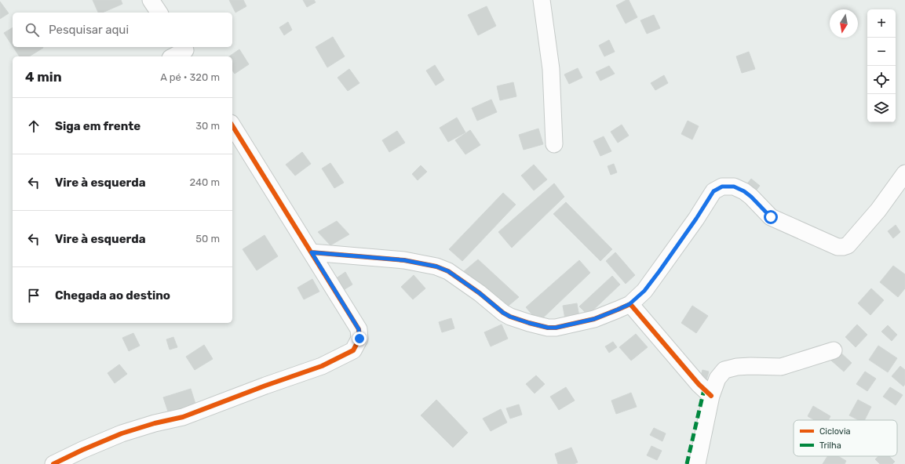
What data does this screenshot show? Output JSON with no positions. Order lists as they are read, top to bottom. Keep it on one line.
{"legend":["Ciclovia","Trilha"],"north":"bottom","page":{"map_buttons":["+","−"],"search":"Pesquisar aqui","heading":["4 min","A pé · 320 m"],"list":[["Siga em frente","30 m"],["Vire à esquerda","240 m"],["Vire à esquerda","50 m"],"Chegada ao destino"]}}
